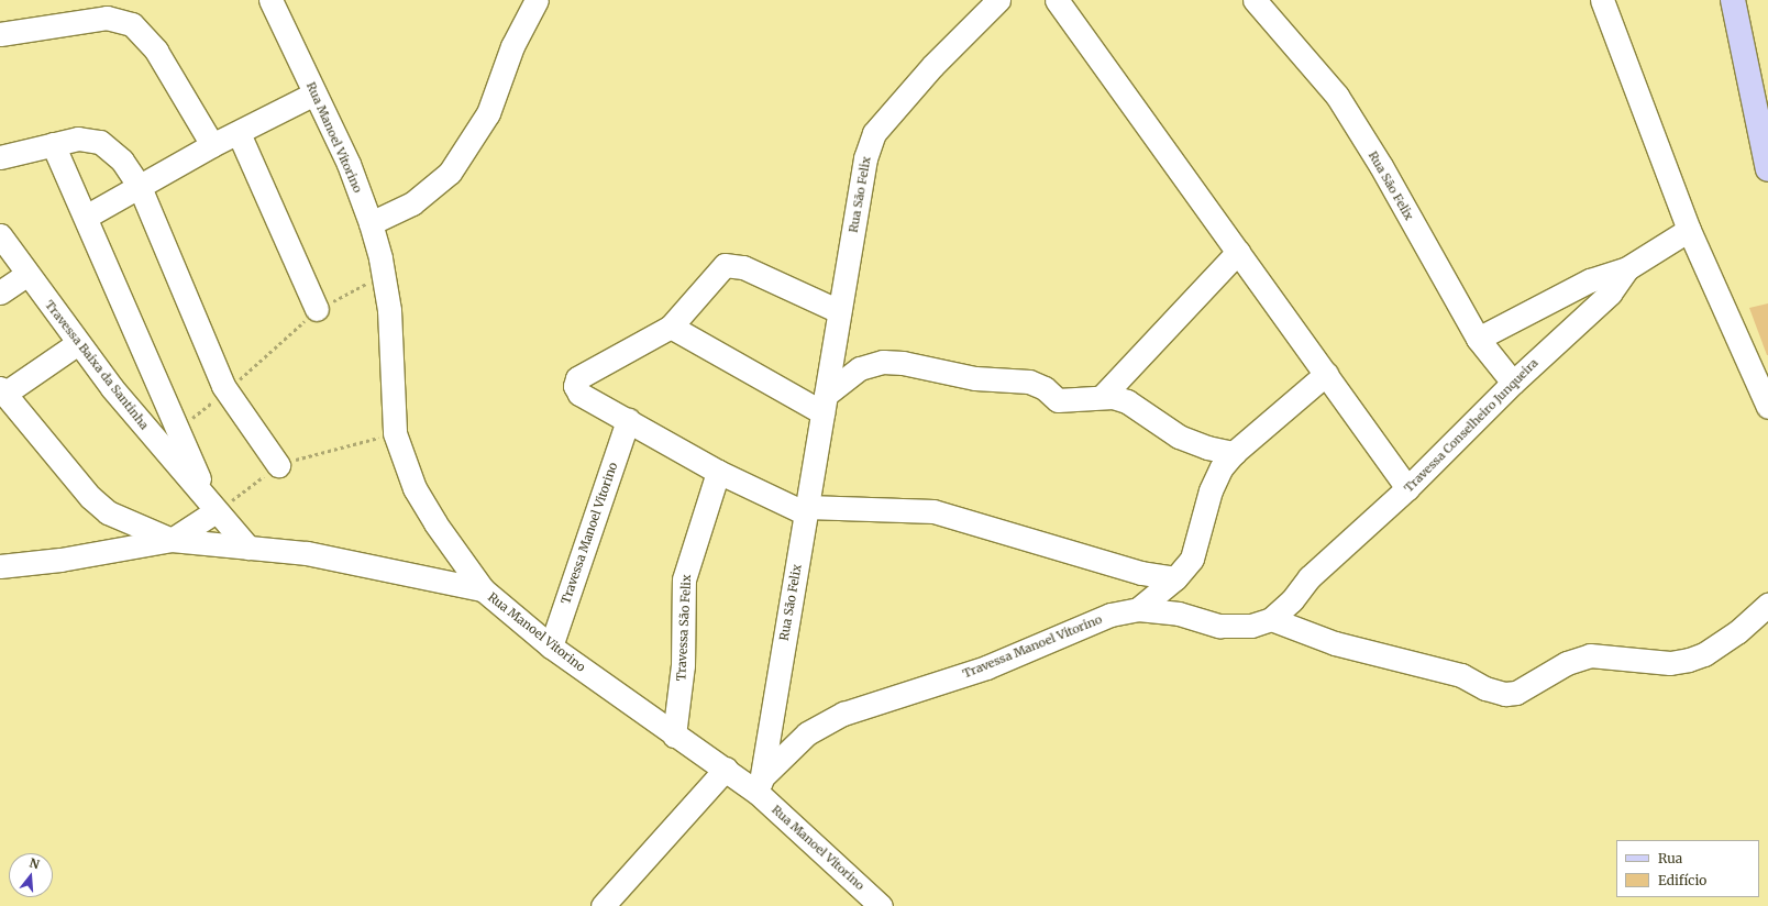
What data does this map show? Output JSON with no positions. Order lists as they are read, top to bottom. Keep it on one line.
{"streets":{"street":["Rua Manoel Vitorino","Rua São Felix","Travessa Baixa da Santinha","Travessa Conselheiro Junqueira","Travessa Manoel Vitorino","Travessa São Felix"]},"crossings":[["Rua Manoel Vitorino","Rua São Felix"],["Rua Manoel Vitorino","Travessa Manoel Vitorino"],["Rua Manoel Vitorino","Travessa São Felix"],["Rua São Felix","Travessa Conselheiro Junqueira"],["Rua São Felix","Travessa Manoel Vitorino"],["Travessa Conselheiro Junqueira","Travessa Manoel Vitorino"]],"legend":["Rua","Edifício"],"north":"top"}
